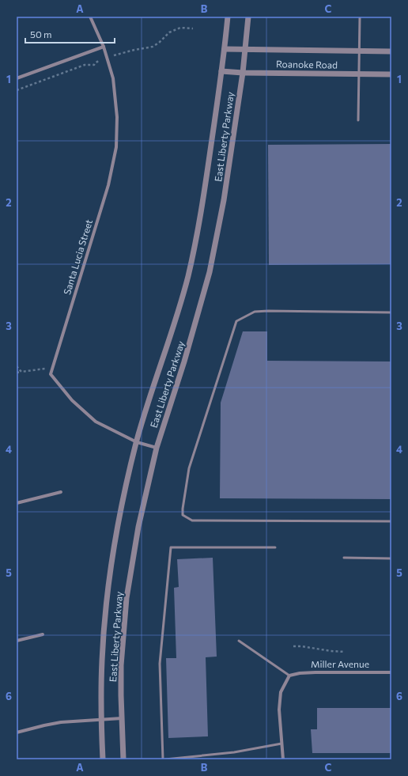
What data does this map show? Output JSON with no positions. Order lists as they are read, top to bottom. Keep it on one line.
{"streets":{"street":["Roanoke Road","East Liberty Parkway","Santa Lucia Street","Miller Avenue"]},"crossings":[["Roanoke Road","East Liberty Parkway"],["East Liberty Parkway","Santa Lucia Street"]],"scale_bar":"50 m","grid":{"columns":["A","B","C"],"rows":["1","2","3","4","5","6"]}}
